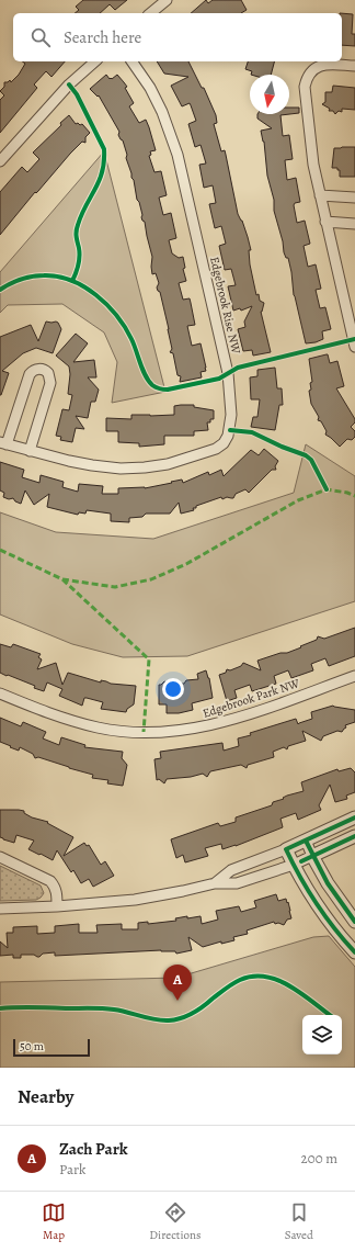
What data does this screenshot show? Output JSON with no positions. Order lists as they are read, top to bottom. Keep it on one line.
{"streets":{"street":["Edgebrook Rise NW","Edgebrook Park NW"]},"scale_bar":"50 m","north":"bottom","page":{"search":"Search here","pins":"A","scale":"50 m","heading":"Nearby","list":[{"mark":"A","name":"Zach Park","note":"Park","value":"200 m"}],"nav":["Map","Directions","Saved"]}}
